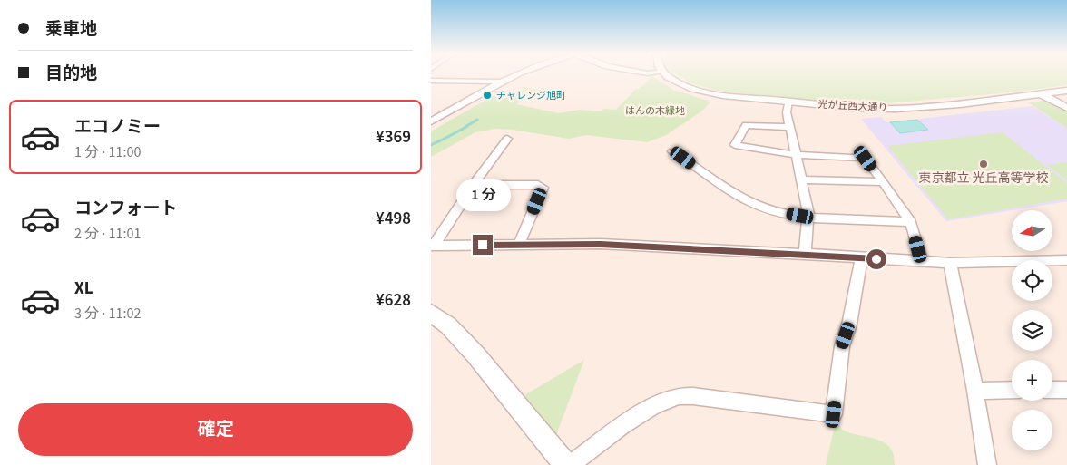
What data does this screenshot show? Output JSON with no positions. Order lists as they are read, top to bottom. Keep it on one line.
{"streets":{"street":["光が丘西大通り"]},"parks":["はんの木緑地"],"places":["チャレンジ旭町","東京都立 光丘高等学校"],"north":"left","page":{"banner":["乗車地","目的地"],"list":[{"name":"エコノミー","note":"1 分 · 11:00","value":"¥369"},{"name":"コンフォート","note":"2 分 · 11:01","value":"¥498"},{"name":"XL","note":"3 分 · 11:02","value":"¥628"}],"bubble":"1 分","map_buttons":["+","−"],"buttons":"確定"}}
